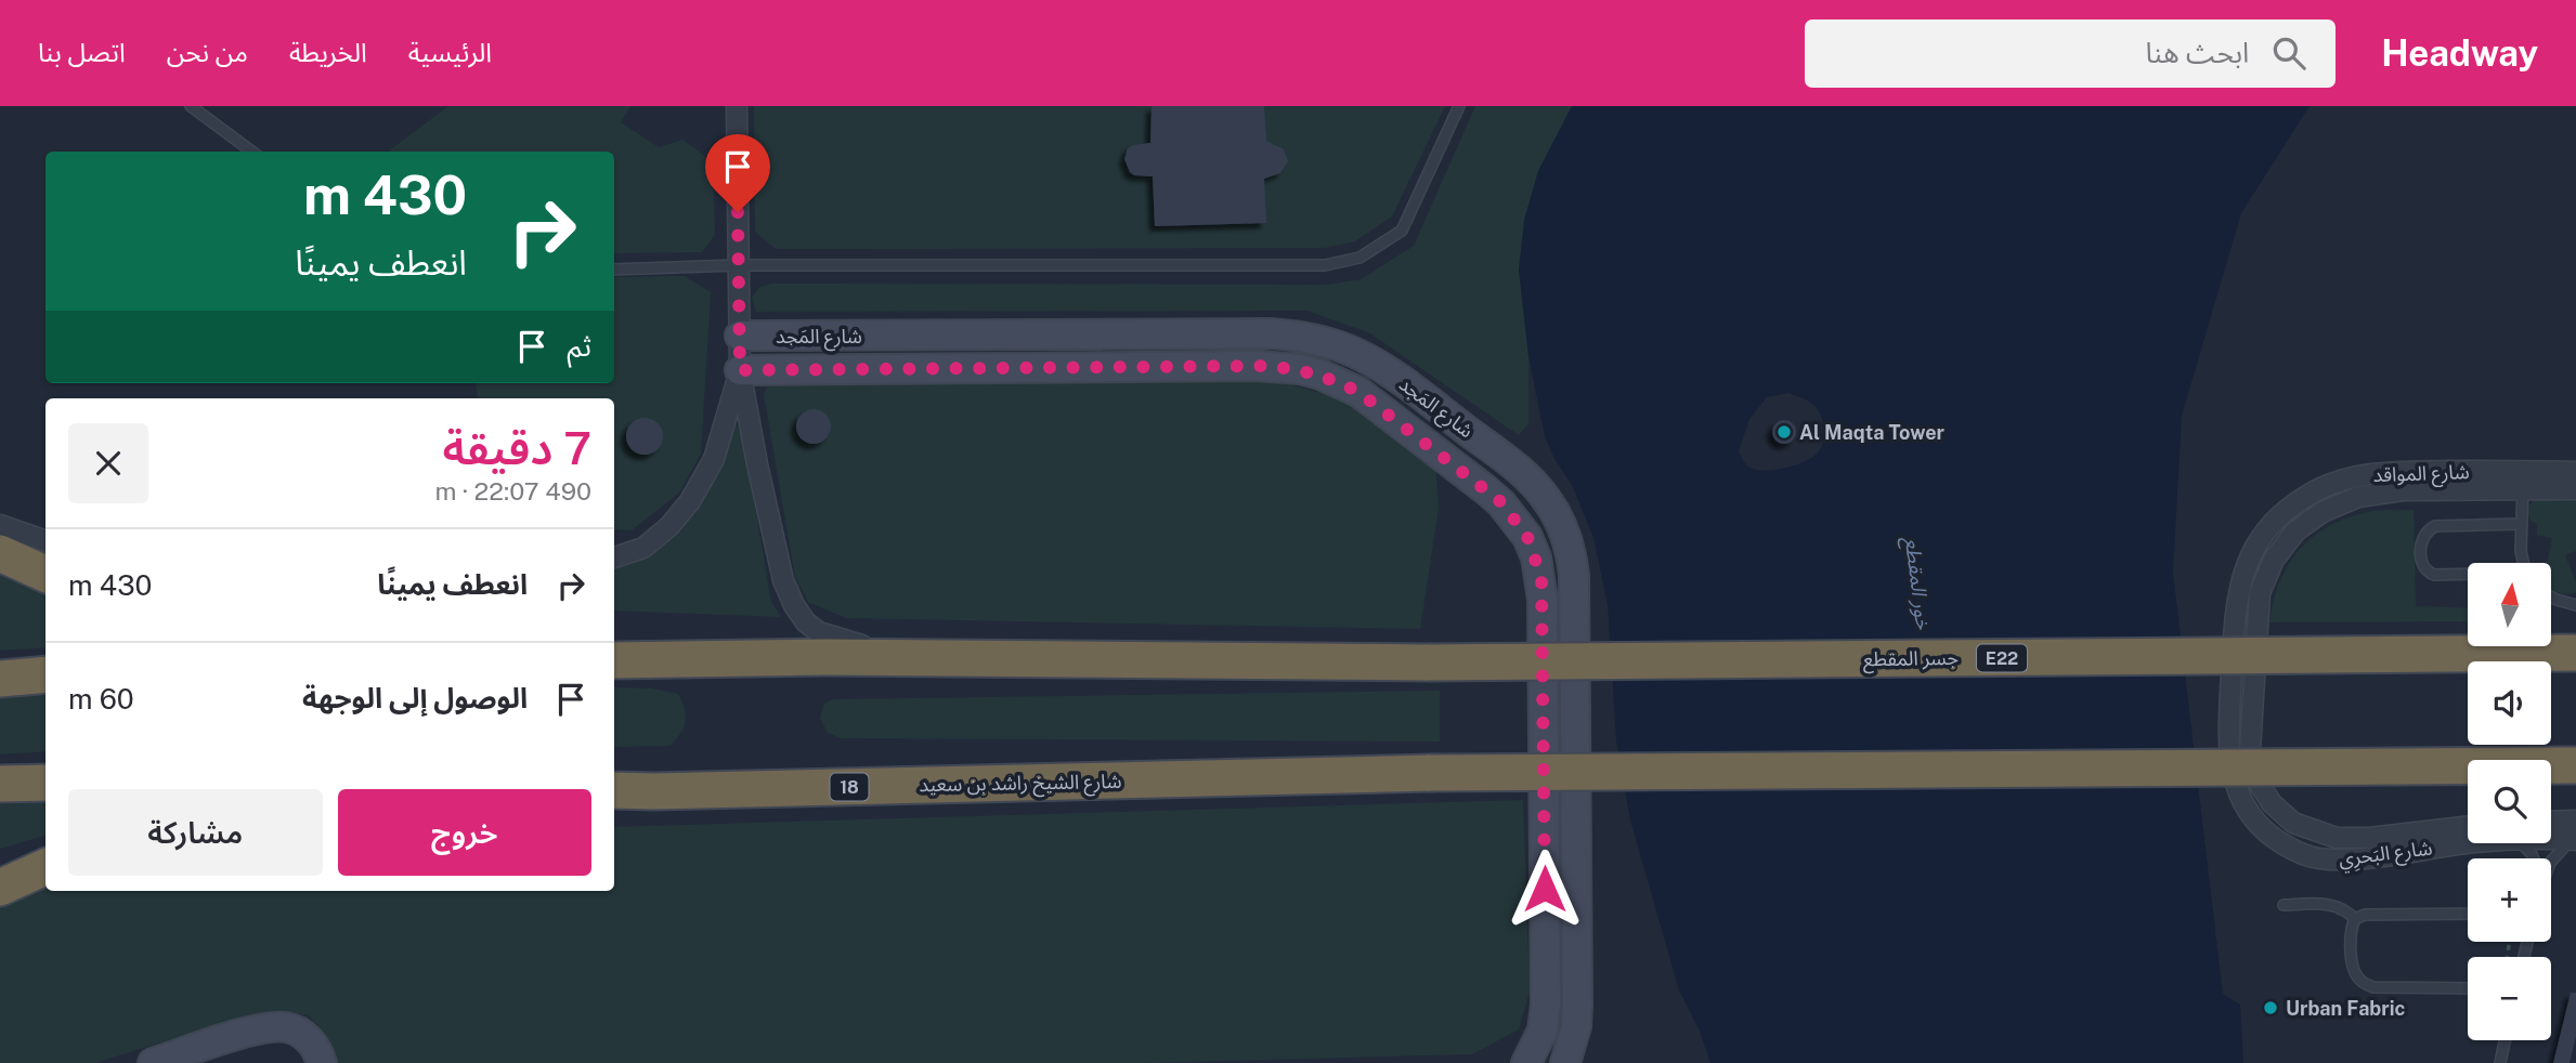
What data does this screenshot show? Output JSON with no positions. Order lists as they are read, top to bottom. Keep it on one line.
{"streets":{"highway":["جسر المقطع","E22","شارع الشيخ راشد بن سعيد","18"],"street":["شارع المَجد","شارع المواقد","شارع البَحرِي"]},"crossings":[["شارع المواقد","شارع البَحرِي"]],"water":["خور المقطع"],"places":["Al Maqta Tower","Urban Fabric"],"north":"top","page":{"header":"Headway","search":"ابحث هنا","nav":["الرئيسية","الخريطة","من نحن","اتصل بنا"],"turn":["430 m","انعطف يمينًا"],"then":"ثم","heading":["7 دقيقة","490 m · 22:07"],"list":[{"name":"انعطف يمينًا","value":"430 m"},{"name":"الوصول إلى الوجهة","value":"60 m"}],"map_buttons":["+","−"],"buttons":["خروج","مشاركة"]}}
